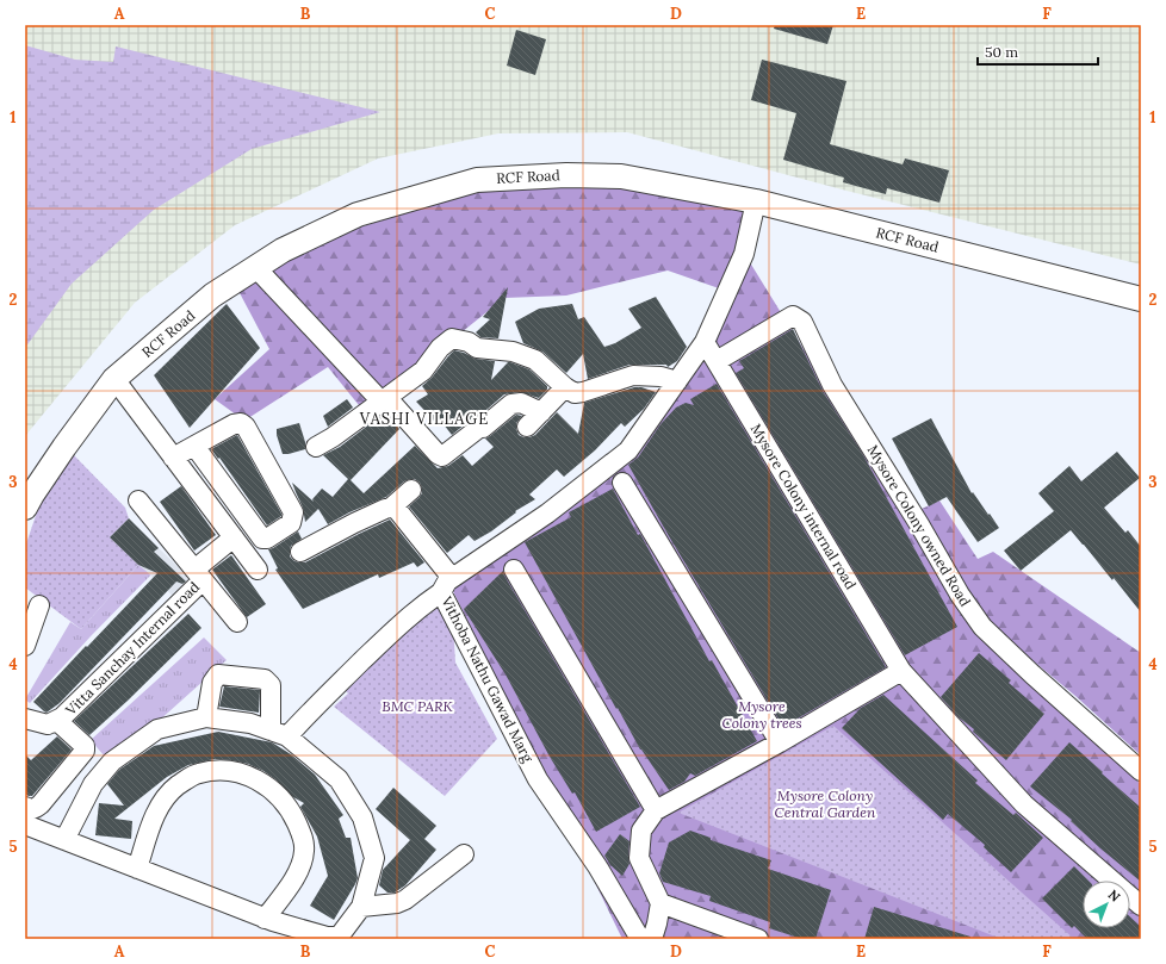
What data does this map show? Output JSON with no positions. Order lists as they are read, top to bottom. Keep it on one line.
{"streets":{"street":["RCF Road","Mysore Colony internal road","Mysore Colony owned Road","Vitta Sanchay Internal road","Vithoba Nathu Gawad Marg"]},"crossings":[["RCF Road","Vithoba Nathu Gawad Marg"],["Mysore Colony internal road","Mysore Colony owned Road"],["Mysore Colony internal road","Vithoba Nathu Gawad Marg"]],"districts":["VASHI VILLAGE"],"parks":["BMC PARK","Mysore Colony trees","Mysore Colony Central Garden"],"scale_bar":"50 m","north":"top right","grid":{"columns":["A","B","C","D","E","F"],"rows":["1","2","3","4","5"]}}
